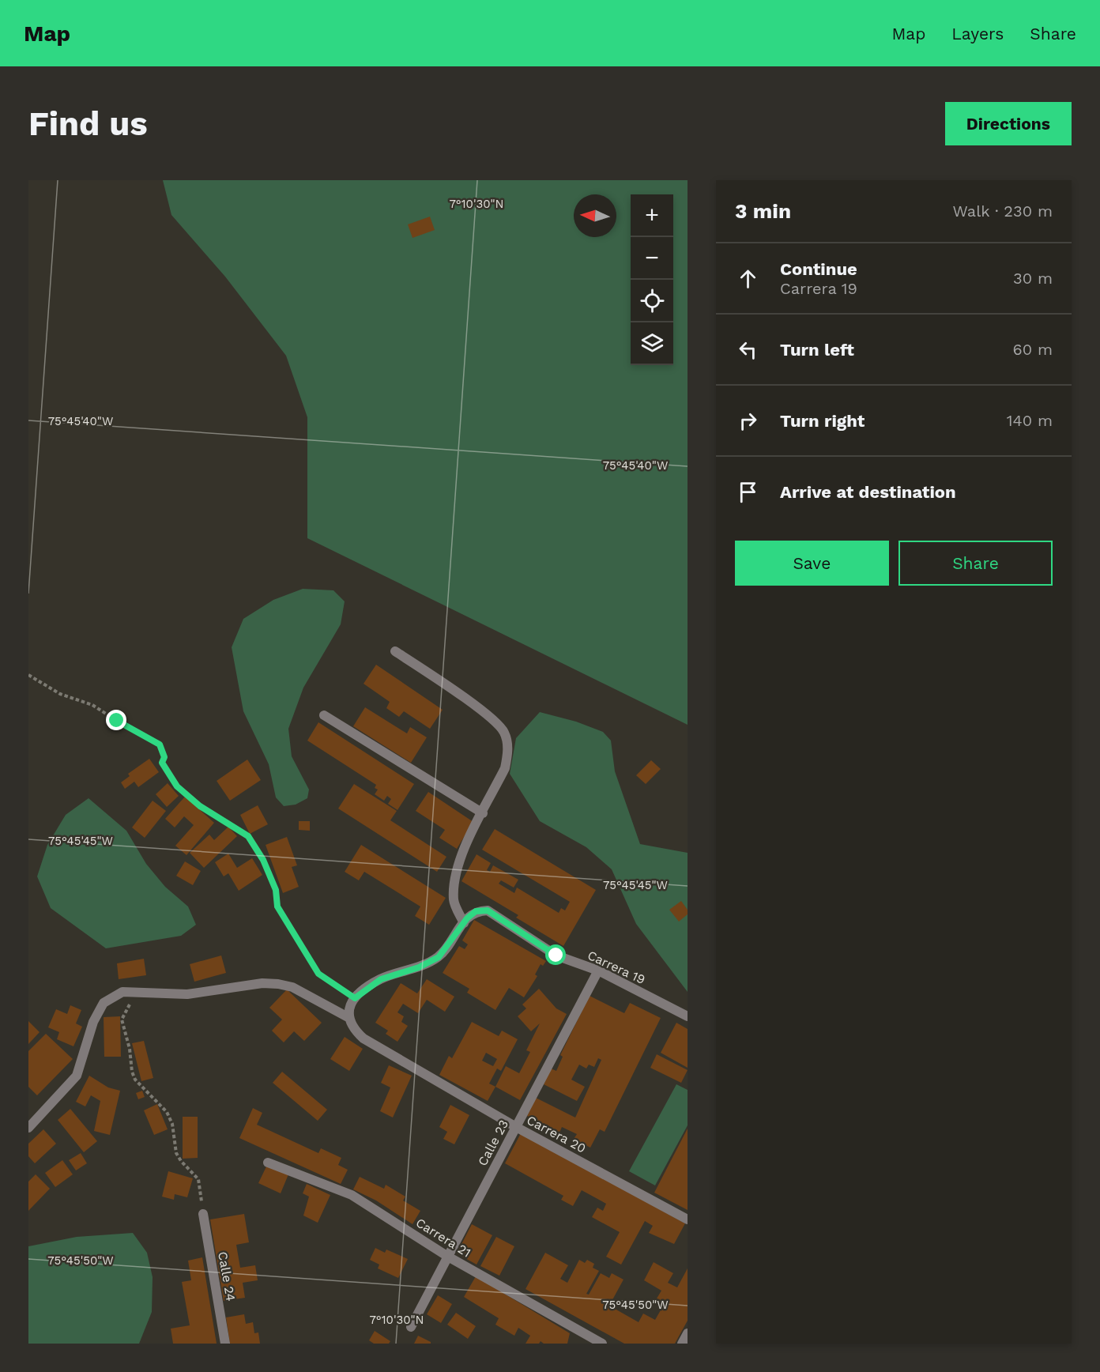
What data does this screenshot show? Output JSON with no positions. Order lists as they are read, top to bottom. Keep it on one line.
{"streets":{"street":["Carrera 19","Carrera 20","Calle 23","Carrera 21","Calle 24"]},"crossings":[["Carrera 19","Calle 23"],["Carrera 20","Calle 23"],["Calle 23","Carrera 21"]],"north":"left","page":{"header":"Map","nav":["Map","Layers","Share"],"buttons":["Directions",["Save","Share"]],"title":"Find us","heading":["3 min","Walk · 230 m"],"map_buttons":["+","−"],"list":[["Continue","Carrera 19","30 m"],["Turn left","60 m"],["Turn right","140 m"],"Arrive at destination"]},"coordinates":["7°10'30\"N","75°45'40\"W","75°45'45\"W","75°45'50\"W"]}
